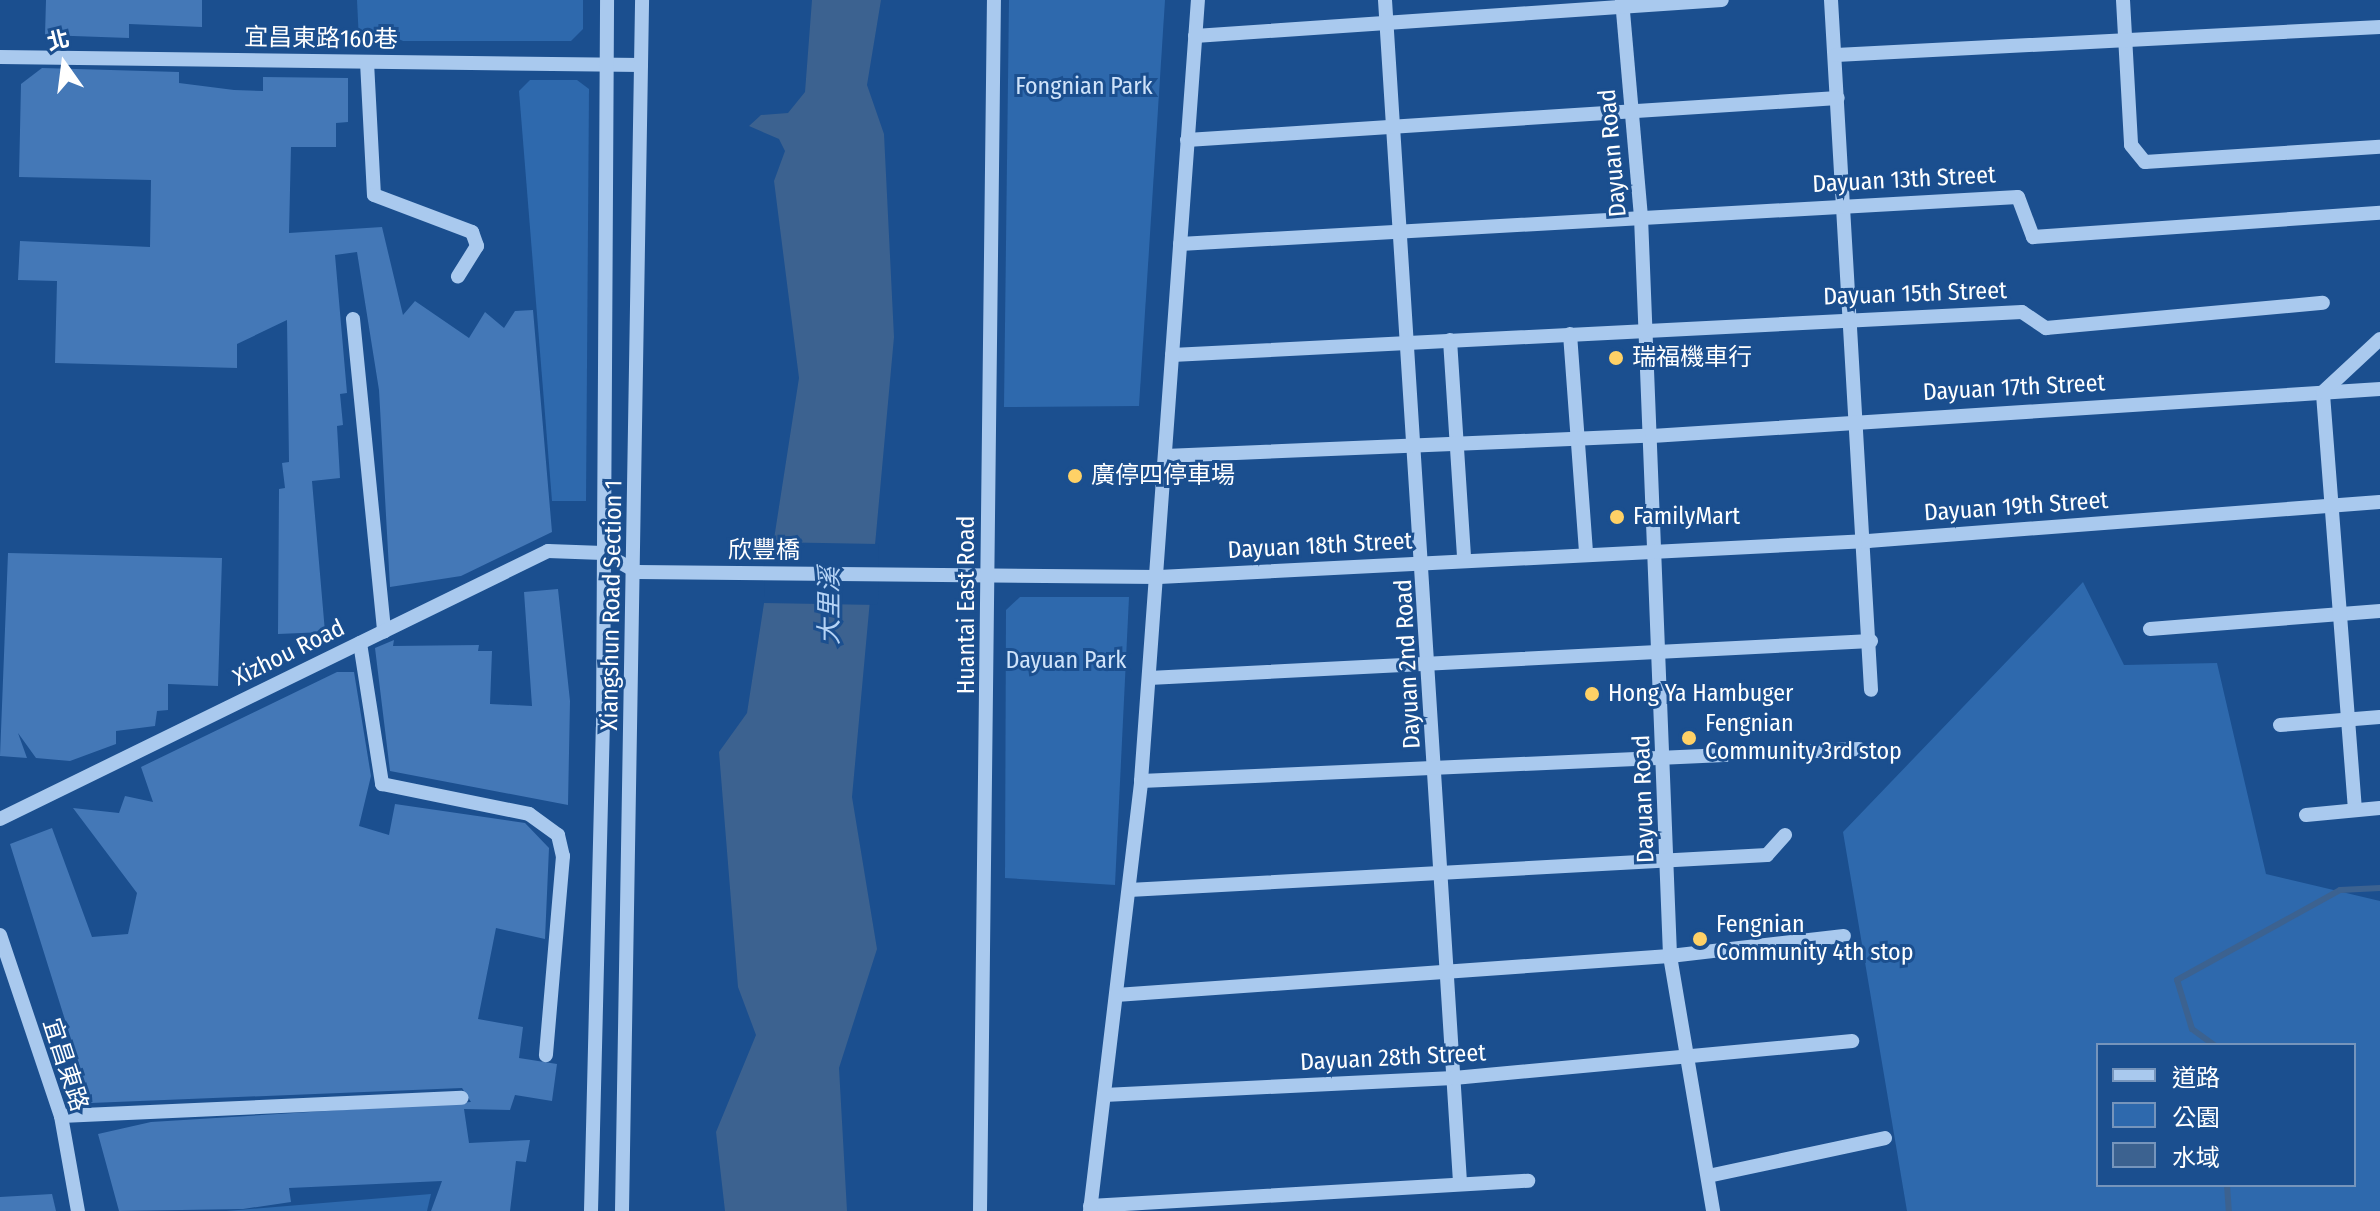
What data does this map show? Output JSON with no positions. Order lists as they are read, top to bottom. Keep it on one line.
{"streets":{"street":["宜昌東路160巷","Dayuan Road","Dayuan 13th Street","Dayuan 15th Street","Dayuan 17th Street","Dayuan 19th Street","Dayuan 18th Street","欣豐橋","Xiangshun Road Section 1","Huantai East Road","Xizhou Road","Dayuan 2nd Road","Dayuan 28th Street","宜昌東路"]},"crossings":[["宜昌東路160巷","Xiangshun Road Section 1"],["Dayuan Road","Dayuan 13th Street"],["Dayuan Road","Dayuan 15th Street"],["Dayuan Road","Dayuan 17th Street"],["Dayuan Road","Dayuan 19th Street"],["Dayuan Road","Dayuan 18th Street"],["Dayuan Road","Dayuan 28th Street"],["Dayuan 13th Street","Dayuan 2nd Road"],["Dayuan 15th Street","Dayuan 2nd Road"],["Dayuan 17th Street","Dayuan 2nd Road"],["Dayuan 19th Street","Dayuan 18th Street"],["Dayuan 18th Street","欣豐橋"],["Dayuan 18th Street","Huantai East Road"],["Dayuan 18th Street","Dayuan 2nd Road"],["欣豐橋","Xiangshun Road Section 1"],["欣豐橋","Huantai East Road"],["Xiangshun Road Section 1","Xizhou Road"],["Dayuan 2nd Road","Dayuan 28th Street"]],"water":["大里溪"],"parks":["Fongnian Park","Dayuan Park"],"places":["瑞福機車行","廣停四停車場","FamilyMart","Hong Ya Hambuger","Fengnian Community 3rd stop","Fengnian Community 4th stop"],"legend":["道路","公園","水域"],"north":"top"}
